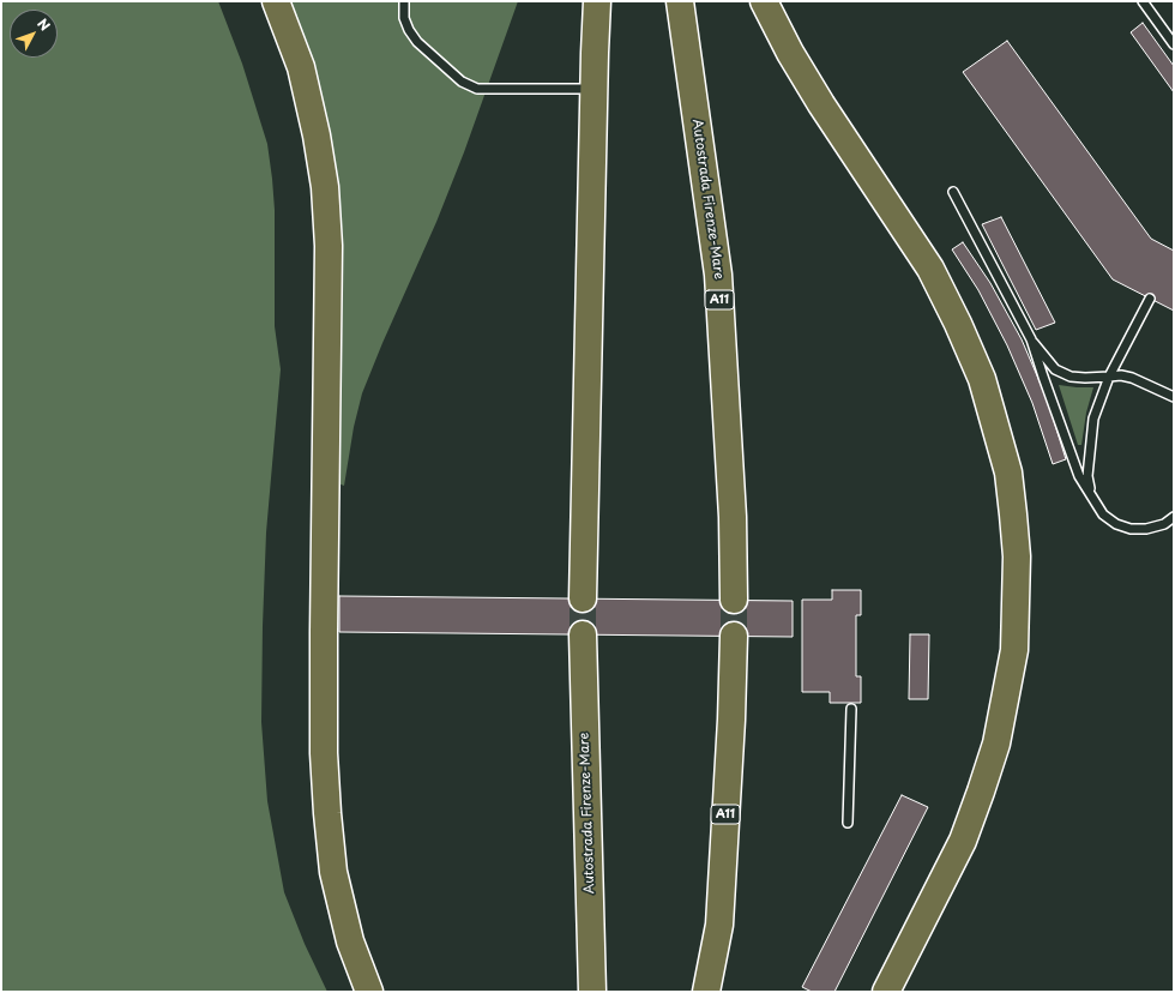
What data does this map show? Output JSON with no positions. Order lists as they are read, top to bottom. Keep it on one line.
{"streets":{"highway":["Autostrada Firenze-Mare","A11"]},"north":"top right"}
